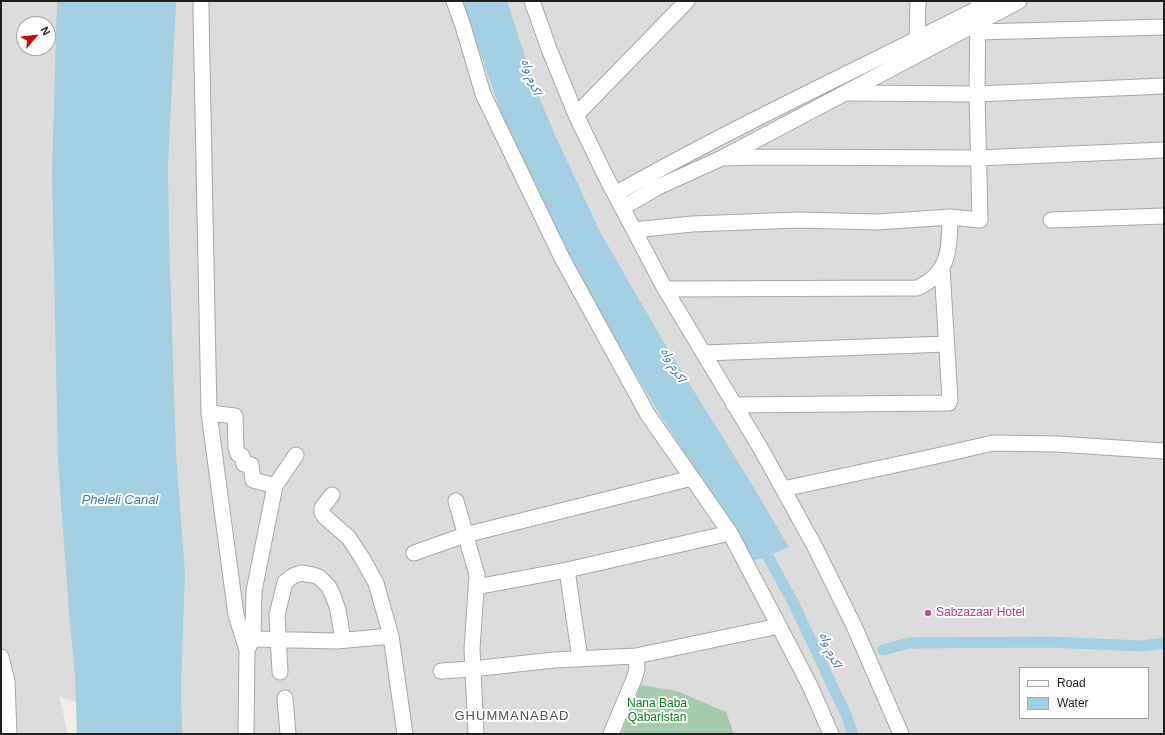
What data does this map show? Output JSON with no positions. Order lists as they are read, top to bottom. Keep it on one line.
{"districts":["GHUMMANABAD"],"water":["اکرم واہ","Pheleli Canal"],"parks":["Nana Baba Qabaristan"],"places":["Sabzazaar Hotel"],"legend":["Road","Water"],"north":"top right"}
